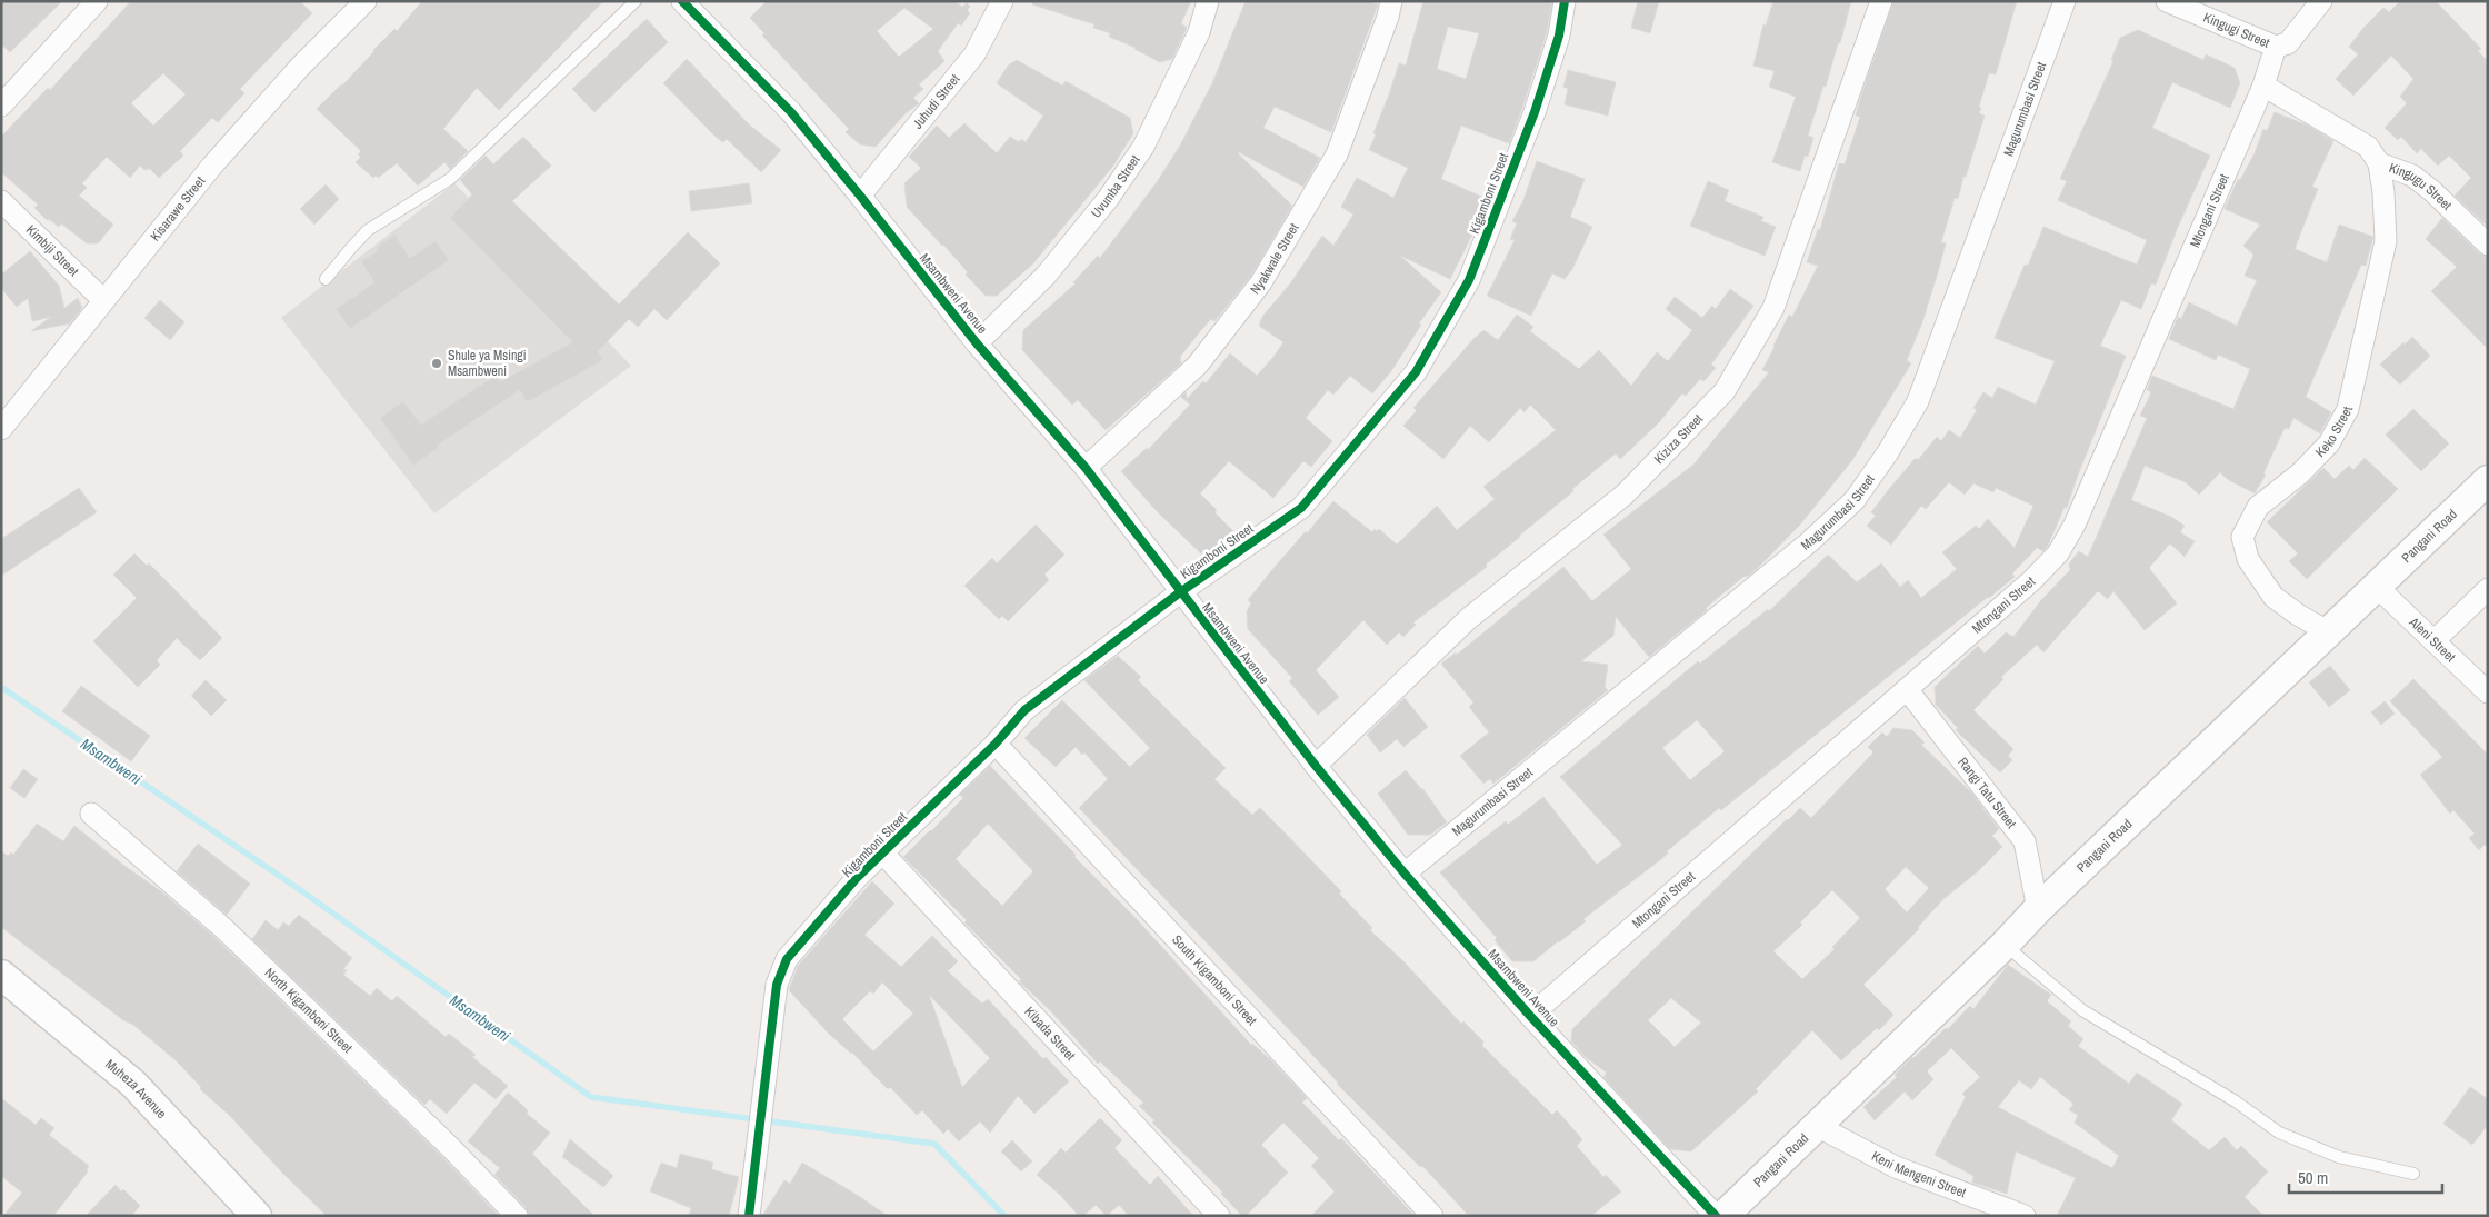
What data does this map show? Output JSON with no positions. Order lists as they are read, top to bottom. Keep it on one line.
{"streets":{"main road":["Pangani Road","Muheza Avenue"],"street":["Kingugi Street","Juhudi Street","Magurumbasi Street","Uvumba Street","Kingugu Street","Kigamboni Street","Kisarawe Street","Mtongani Street","Kimbiji Street","Nyakwale Street","Msambweni Avenue","Keko Street","Kiziza Street","Aleni Street","Rangi Tatu Street","South Kigamboni Street","North Kigamboni Street","Kibada Street","Keni Mengeni Street"]},"crossings":[["Kingugi Street","Mtongani Street"],["Juhudi Street","Msambweni Avenue"],["Magurumbasi Street","Msambweni Avenue"],["Uvumba Street","Msambweni Avenue"],["Kingugu Street","Mtongani Street"],["Kingugu Street","Keko Street"],["Kigamboni Street","Msambweni Avenue"],["Kigamboni Street","South Kigamboni Street"],["Kigamboni Street","Kibada Street"],["Kisarawe Street","Kimbiji Street"],["Mtongani Street","Msambweni Avenue"],["Mtongani Street","Rangi Tatu Street"],["Nyakwale Street","Msambweni Avenue"],["Msambweni Avenue","Kiziza Street"],["Keko Street","Pangani Road"],["Pangani Road","Aleni Street"],["Pangani Road","Rangi Tatu Street"],["Pangani Road","Keni Mengeni Street"]],"water":["Msambweni"],"places":["Shule ya Msingi Msambweni"],"scale_bar":"50 m"}
